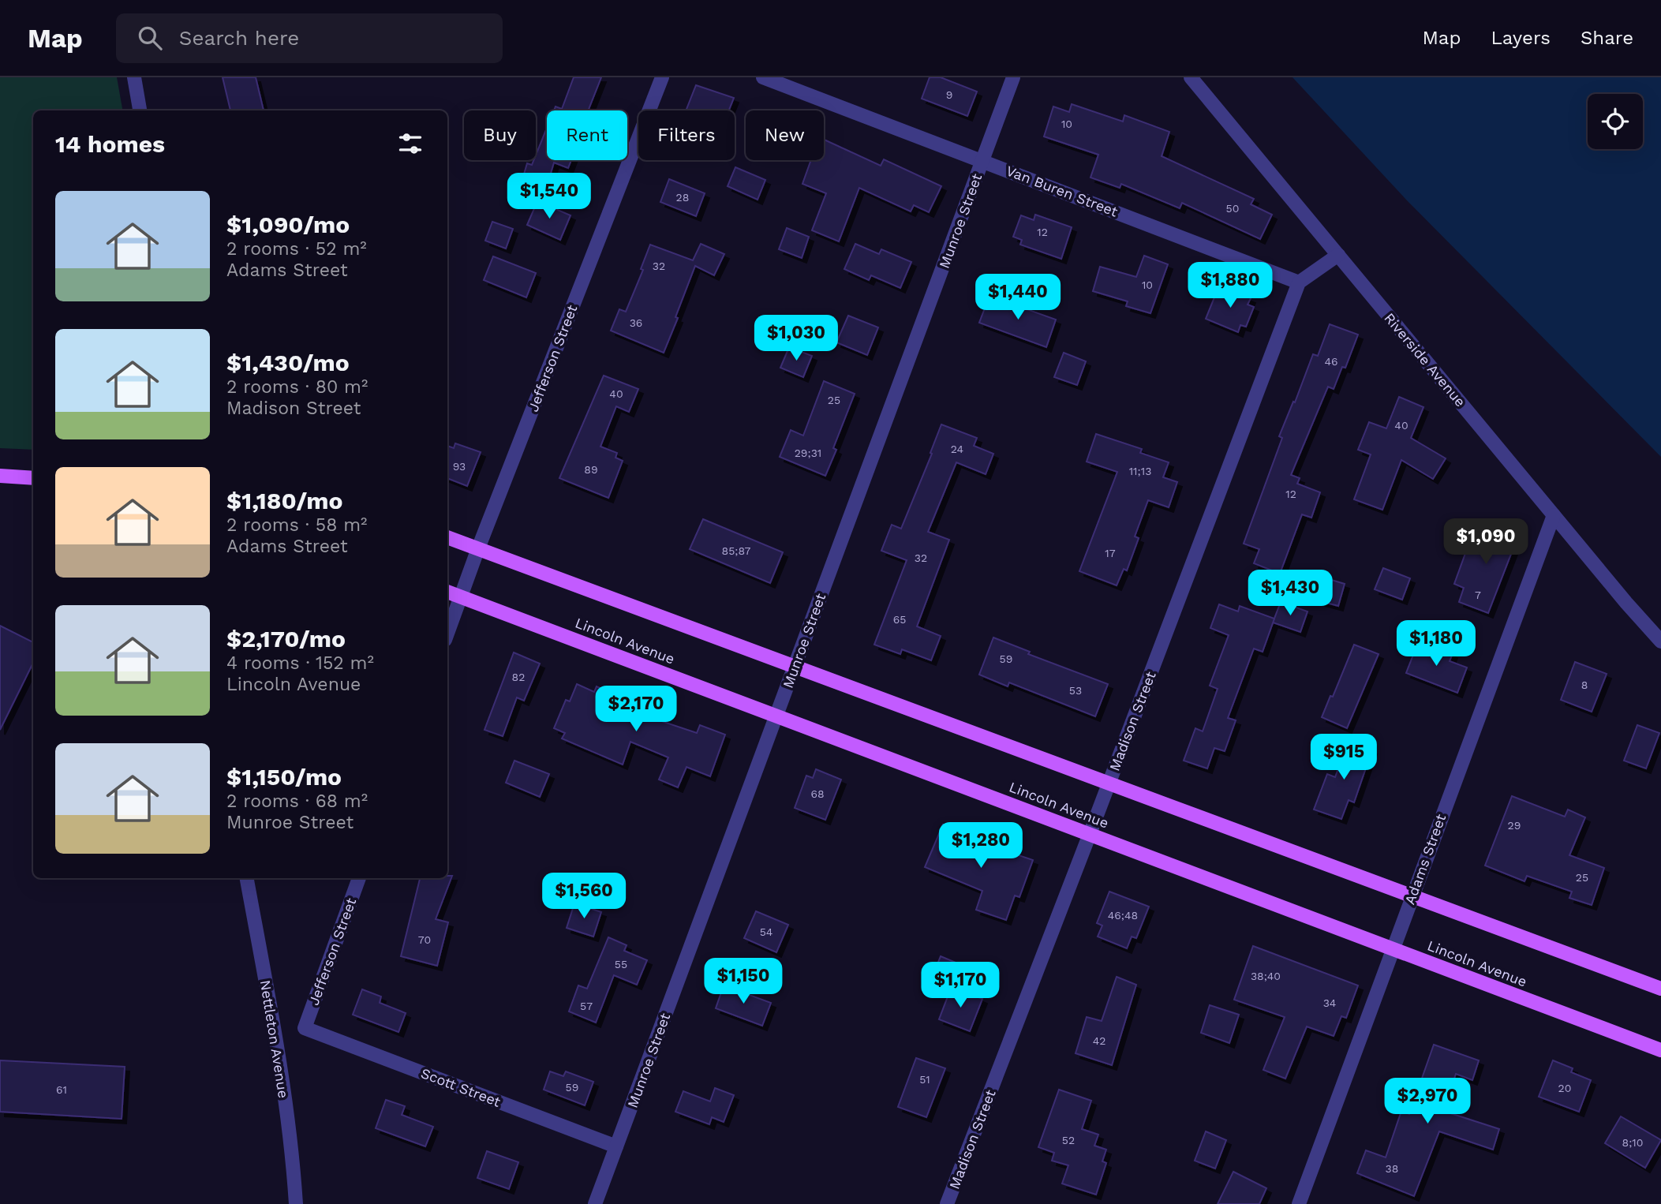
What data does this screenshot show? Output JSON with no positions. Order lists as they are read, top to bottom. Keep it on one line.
{"streets":{"main road":["Lincoln Avenue"],"street":["Van Buren Street","Munroe Street","Jefferson Street","Riverside Avenue","Madison Street","Adams Street","Nettleton Avenue","Scott Street"]},"crossings":[["Van Buren Street","Munroe Street"],["Van Buren Street","Madison Street"],["Munroe Street","Lincoln Avenue"],["Munroe Street","Scott Street"],["Jefferson Street","Lincoln Avenue"],["Jefferson Street","Scott Street"],["Riverside Avenue","Adams Street"],["Lincoln Avenue","Madison Street"],["Lincoln Avenue","Adams Street"]],"house_numbers":["9","10","28","50","12","32","10","36","46","40","25","40","24","29;31","93","89","11;13","12","85;87","17","32","7","65","59","82","8","53","68","29","25","46;48","54","70","55","38;40","34","57","42","51","59","20","61","52","8;10","38"],"page":{"header":"Map","search":"Search here","nav":["Map","Layers","Share"],"chip":["Buy","Rent","Filters","New"],"heading":"14 homes","price":["$1,540","$1,880","$1,440","$1,030","$1,090","$1,430","$1,180","$2,170","$915","$1,280","$1,560","$1,150","$1,170","$2,970"],"list":[{"name":"$1,090/mo","note":"2 rooms · 52 m² · Adams Street"},{"name":"$1,430/mo","note":"2 rooms · 80 m² · Madison Street"},{"name":"$1,180/mo","note":"2 rooms · 58 m² · Adams Street"},{"name":"$2,170/mo","note":"4 rooms · 152 m² · Lincoln Avenue"},{"name":"$1,150/mo","note":"2 rooms · 68 m² · Munroe Street"}]}}
